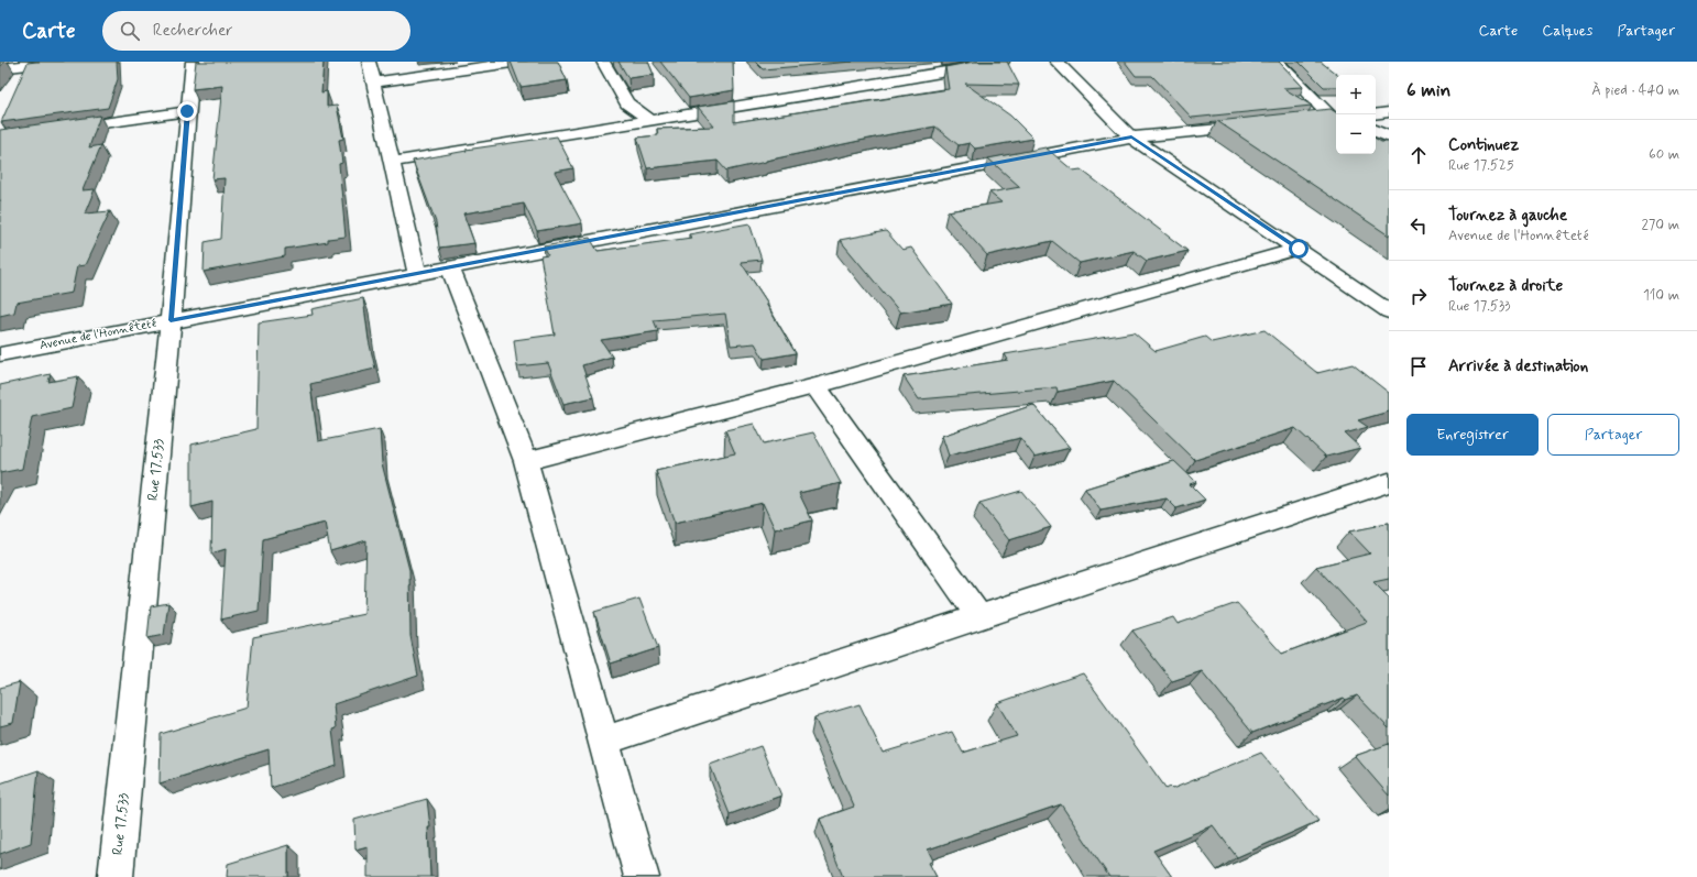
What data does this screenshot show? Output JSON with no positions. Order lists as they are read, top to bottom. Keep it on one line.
{"streets":{"street":["Avenue de l'Honnêteté","Rue 17.533"]},"crossings":[["Avenue de l'Honnêteté","Rue 17.533"]],"page":{"header":"Carte","search":"Rechercher","nav":["Carte","Calques","Partager"],"heading":["6 min","À pied · 440 m"],"map_buttons":["+","−"],"list":[["Continuez","Rue 17.525","60 m"],["Tournez à gauche","Avenue de l'Honnêteté","270 m"],["Tournez à droite","Rue 17.533","110 m"],"Arrivée à destination"],"buttons":["Enregistrer","Partager"]}}
